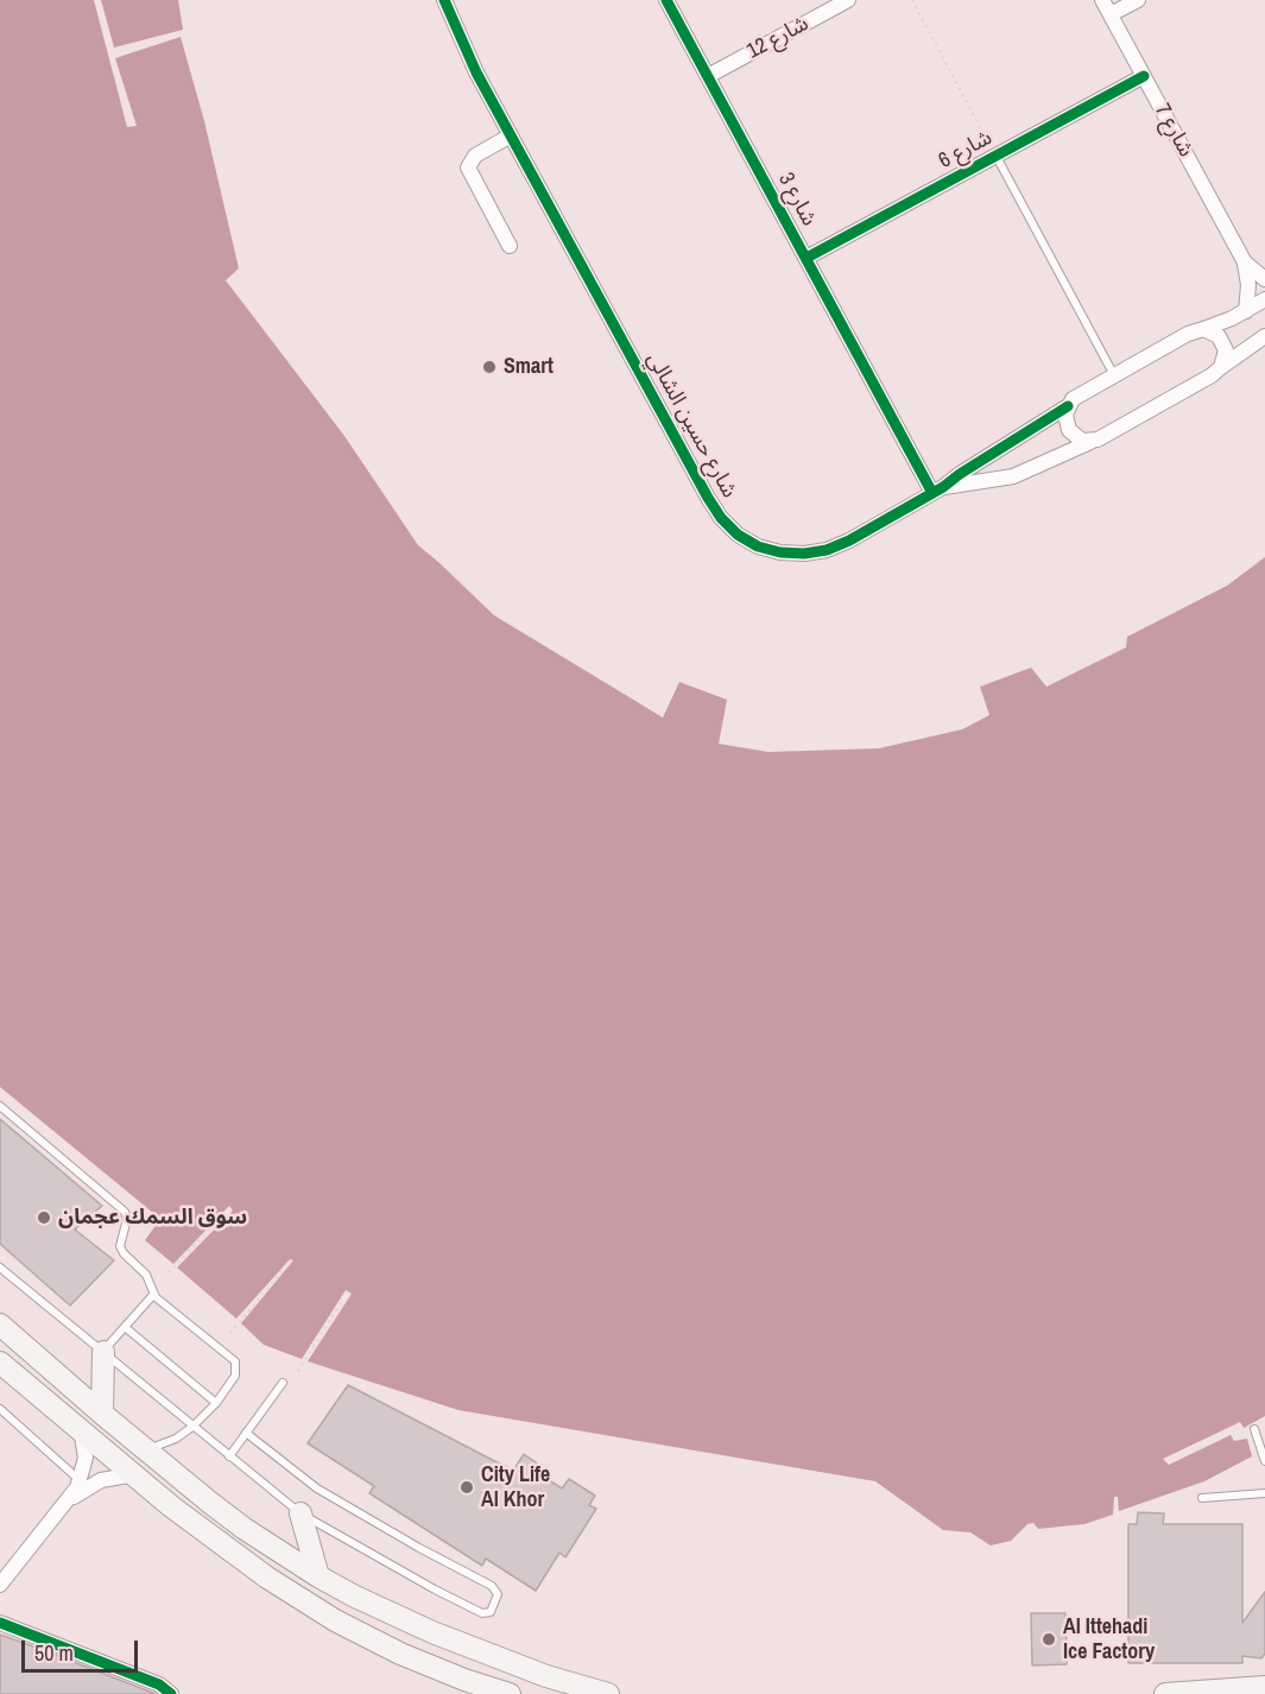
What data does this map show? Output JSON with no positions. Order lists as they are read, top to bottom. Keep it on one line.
{"streets":{"street":["شارع 12","شارع 7","شارع 6","شارع 3","شارع حسين الشالي"]},"crossings":[["شارع 12","شارع 3"],["شارع 7","شارع 6"],["شارع 7","شارع حسين الشالي"],["شارع 6","شارع 3"],["شارع 3","شارع حسين الشالي"]],"places":["Smart","سوق السمك عجمان","City Life Al Khor","Al Ittehadi Ice Factory"],"scale_bar":"50 m"}
